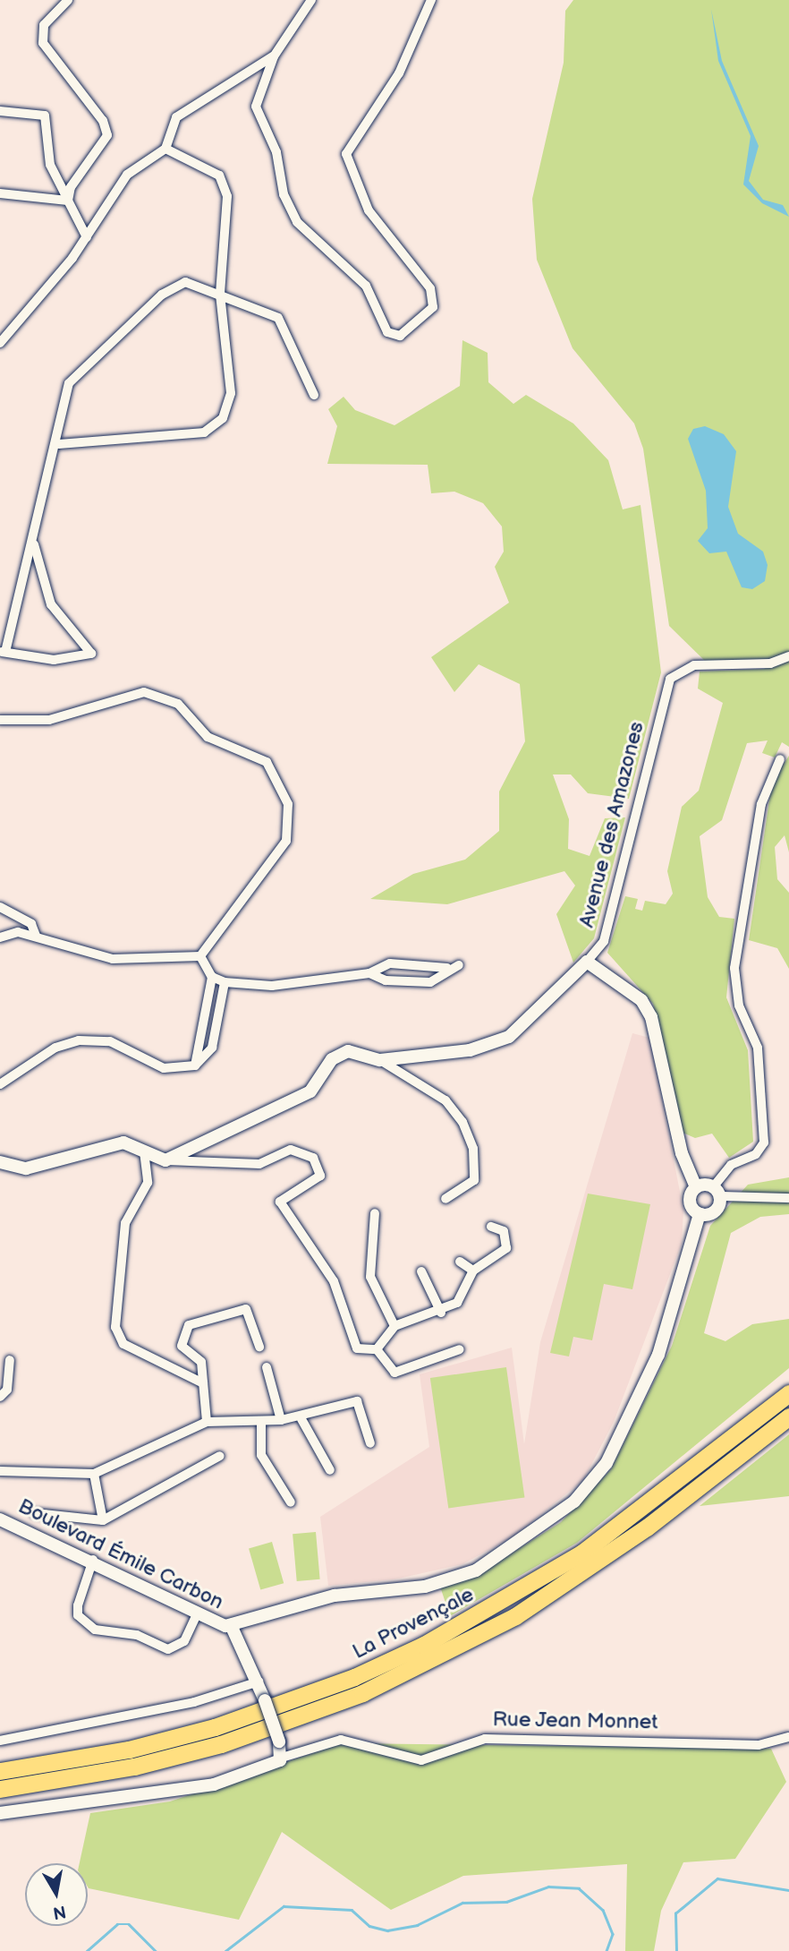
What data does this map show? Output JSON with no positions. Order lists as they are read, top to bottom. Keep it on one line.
{"streets":{"highway":["La Provençale"],"street":["Avenue des Amazones","Boulevard Émile Carbon","Rue Jean Monnet"]},"crossings":[["Boulevard Émile Carbon","Rue Jean Monnet"]],"north":"bottom"}
